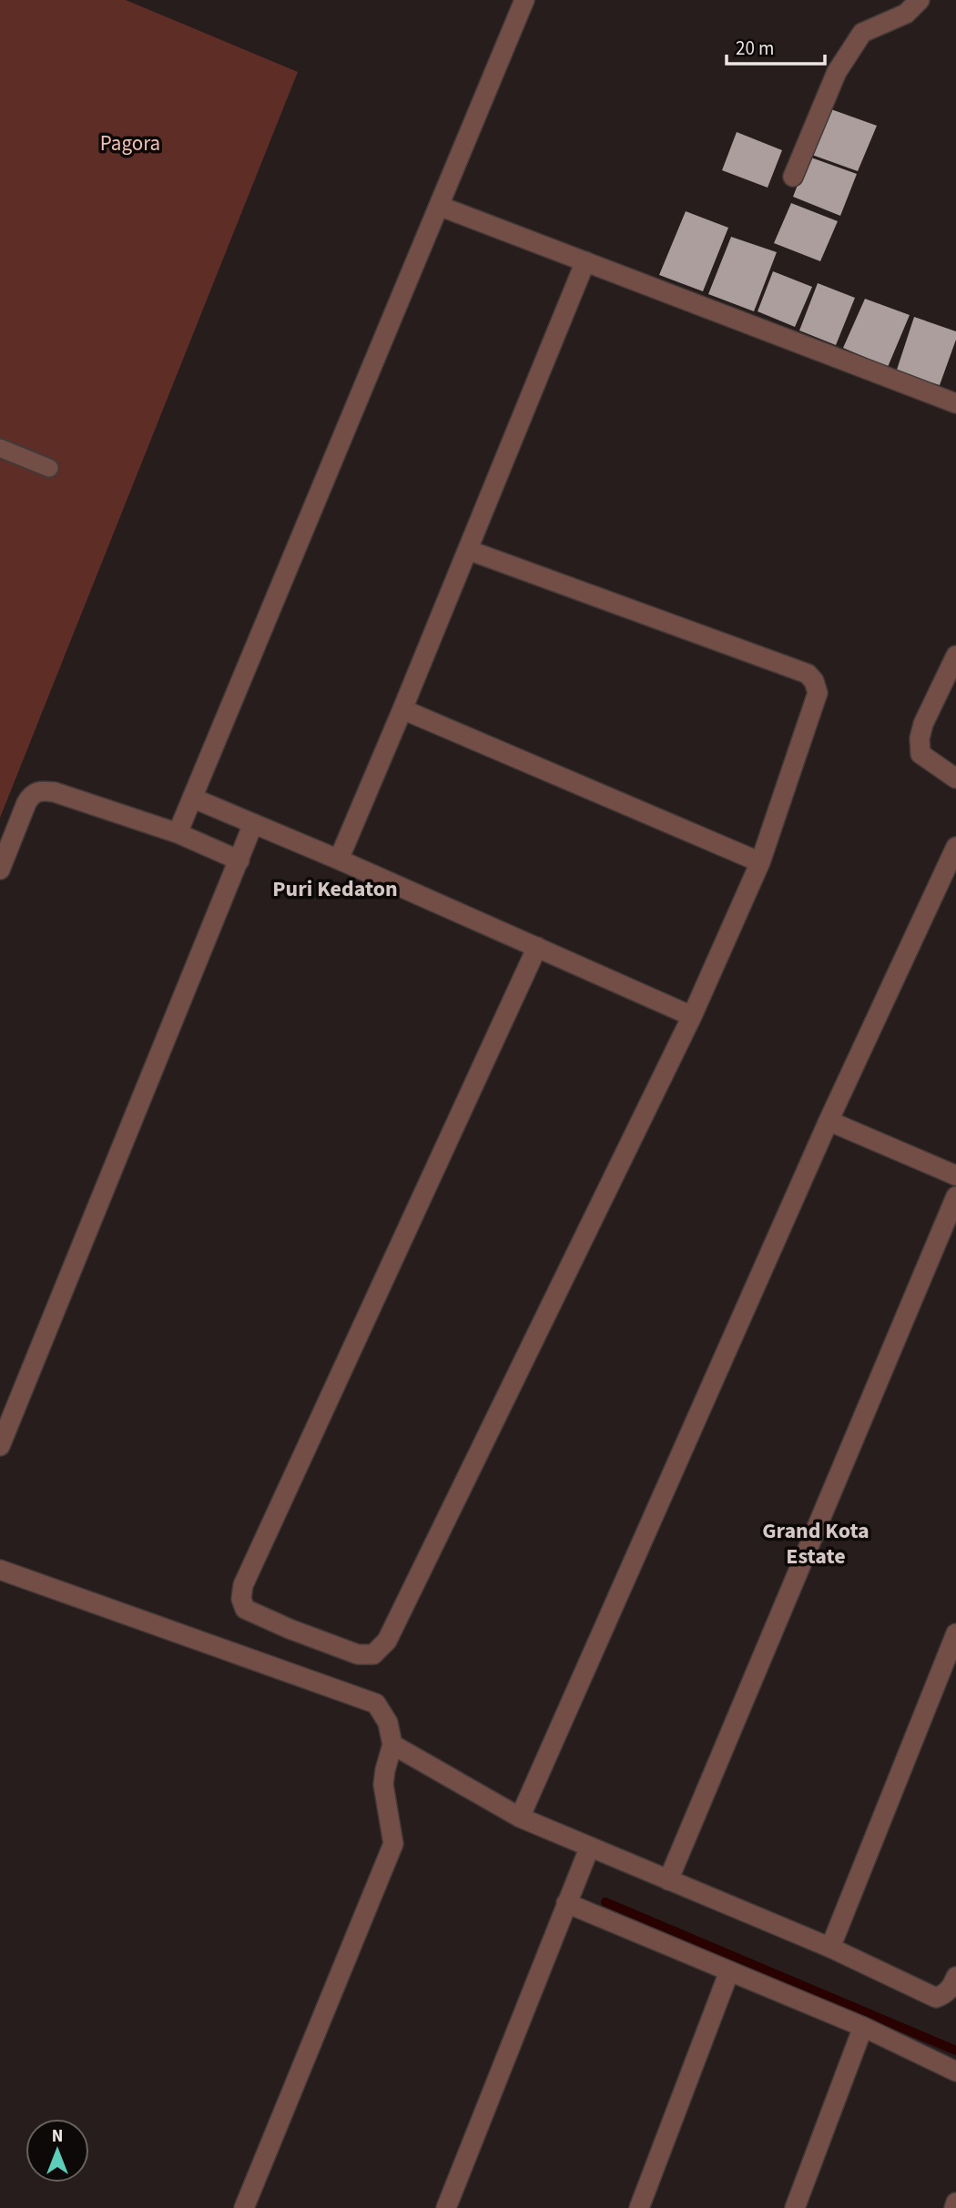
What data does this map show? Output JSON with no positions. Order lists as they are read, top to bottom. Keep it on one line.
{"districts":["Puri Kedaton","Grand Kota Estate"],"parks":["Pagora"],"scale_bar":"20 m","north":"top"}
